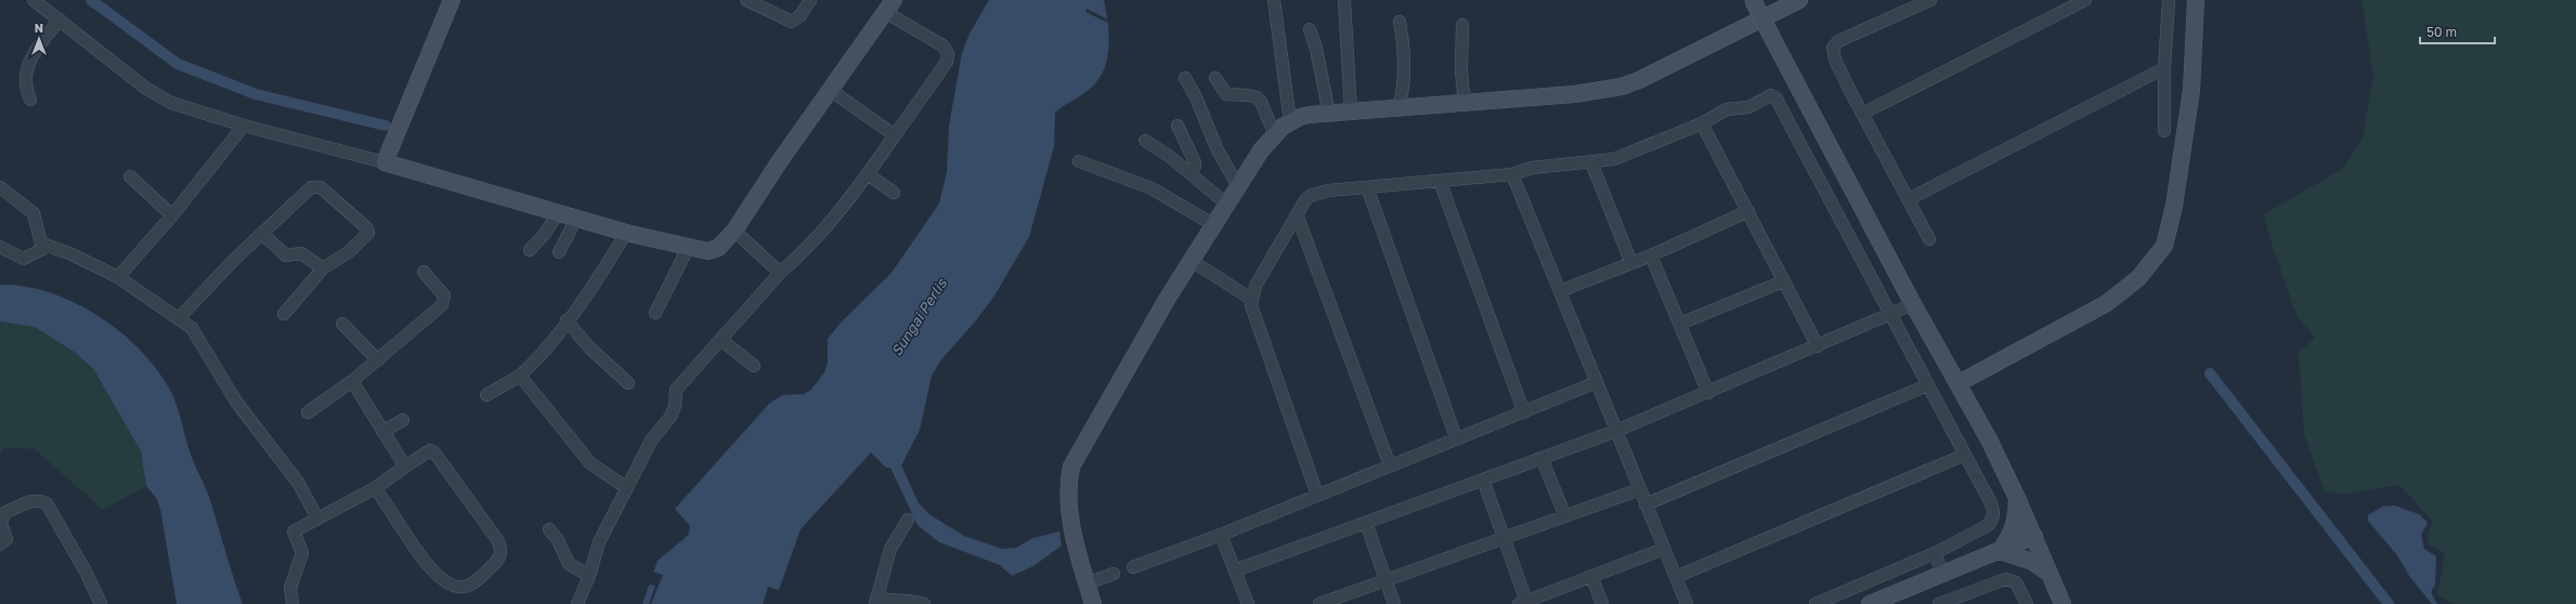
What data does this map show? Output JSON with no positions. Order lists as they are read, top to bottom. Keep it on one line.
{"water":["Sungai Perlis"],"scale_bar":"50 m","north":"top"}
